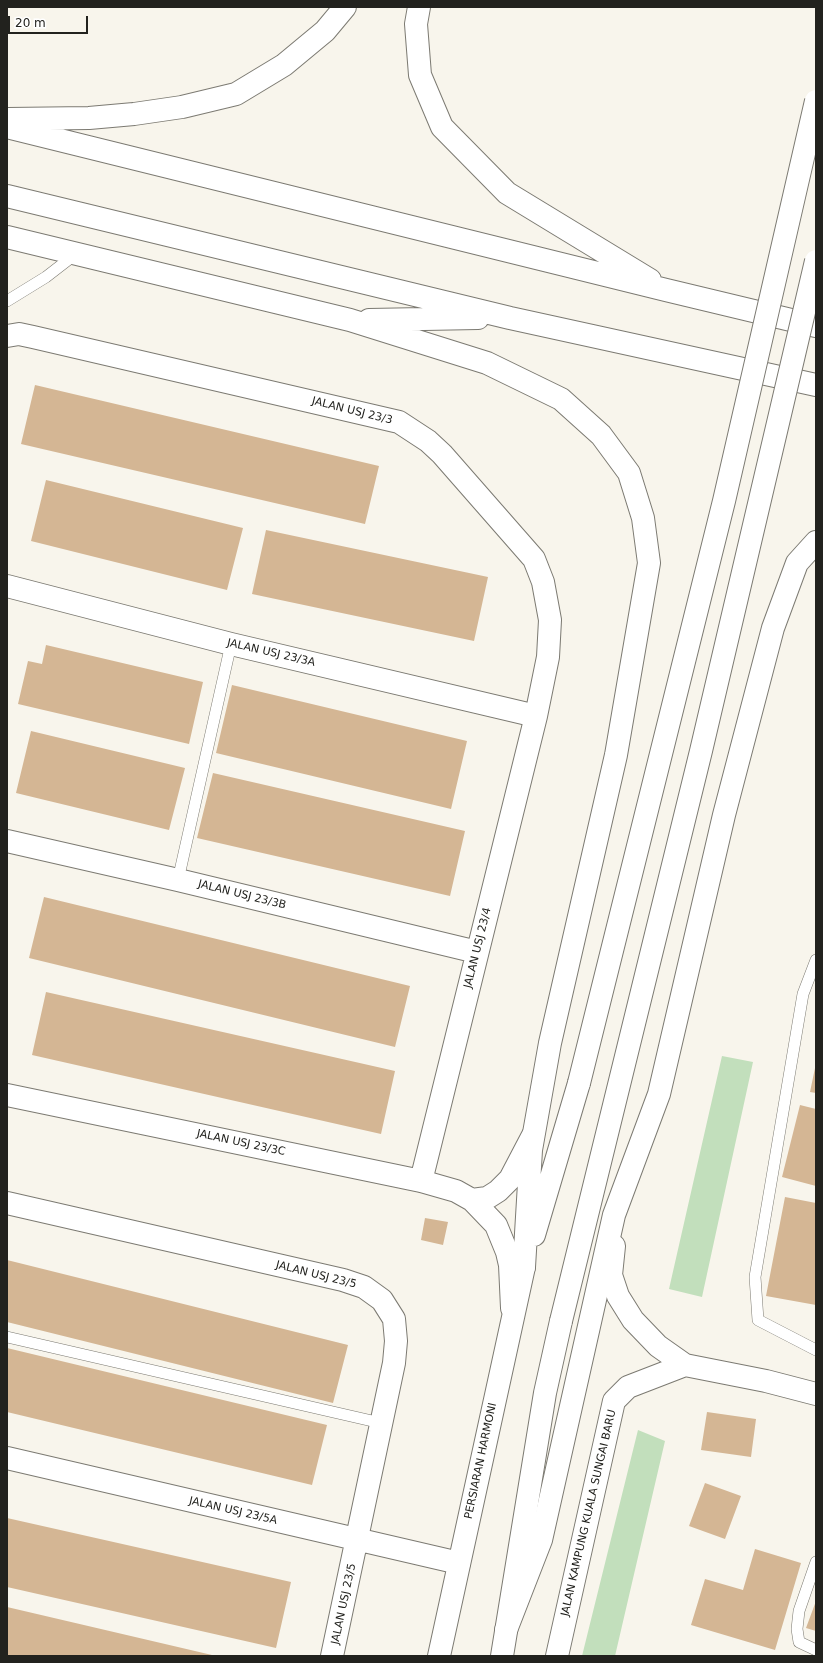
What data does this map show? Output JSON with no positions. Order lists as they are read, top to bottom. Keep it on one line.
{"streets":{"main road":["JALAN USJ 23/3","JALAN USJ 23/3A","JALAN USJ 23/3B","JALAN USJ 23/4","JALAN USJ 23/3C","JALAN USJ 23/5","PERSIARAN HARMONI","JALAN USJ 23/5A","JALAN KAMPUNG KUALA SUNGAI BARU"]},"crossings":[["JALAN USJ 23/3","JALAN USJ 23/3A"],["JALAN USJ 23/3","JALAN USJ 23/4"],["JALAN USJ 23/3A","JALAN USJ 23/4"],["JALAN USJ 23/3B","JALAN USJ 23/4"],["JALAN USJ 23/4","JALAN USJ 23/3C"],["JALAN USJ 23/3C","PERSIARAN HARMONI"],["JALAN USJ 23/5","JALAN USJ 23/5A"],["PERSIARAN HARMONI","JALAN USJ 23/5A"]],"scale_bar":"20 m"}
